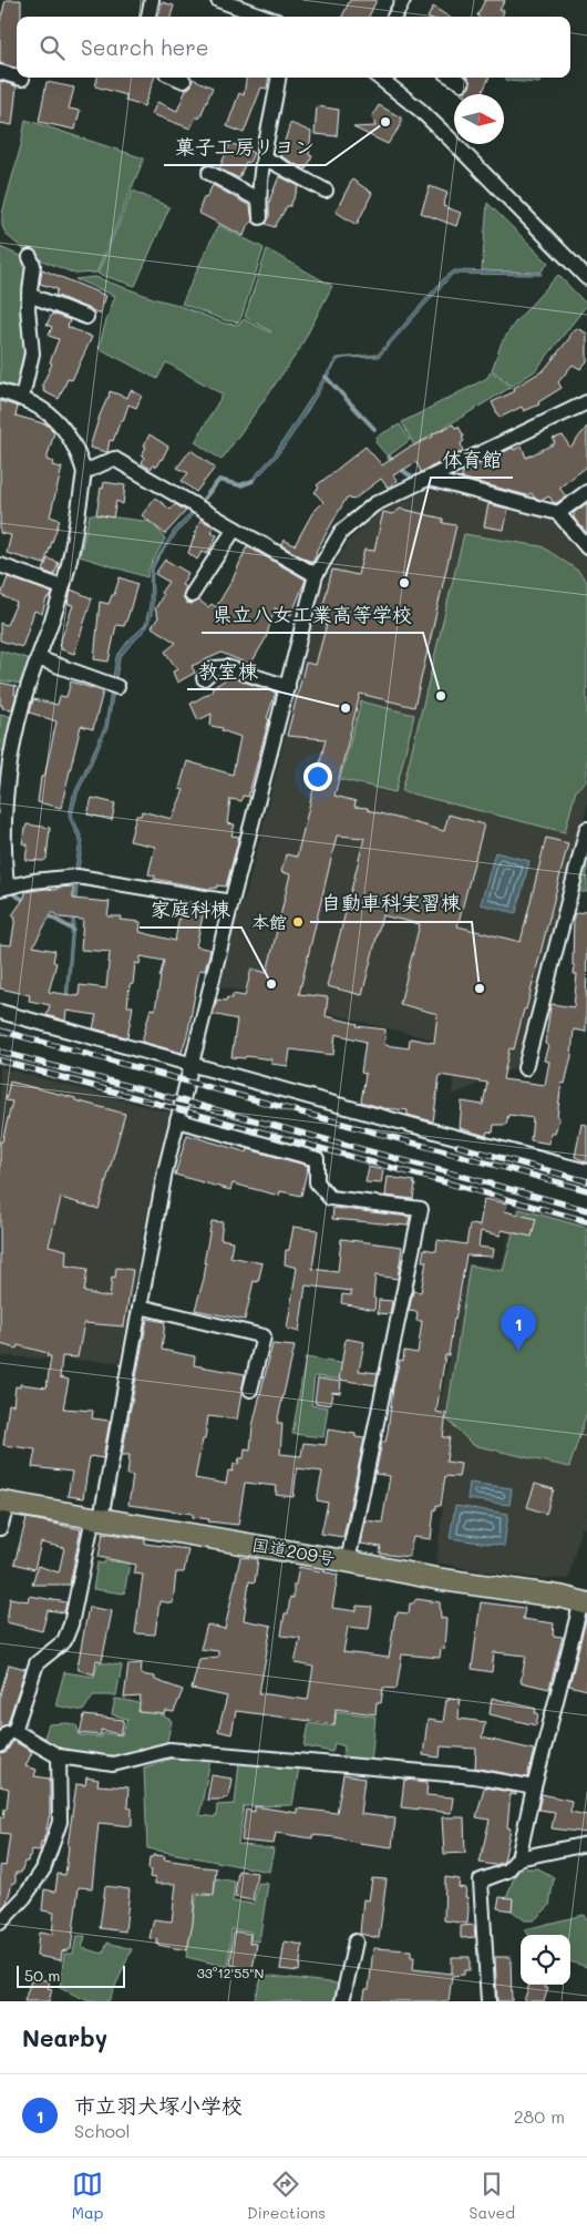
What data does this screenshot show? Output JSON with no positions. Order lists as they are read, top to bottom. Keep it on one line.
{"streets":{"highway":["国道209号"]},"places":["菓子工房リヨン","体育館","県立八女工業高等学校","教室棟","本館","家庭科棟","自動車科実習棟"],"scale_bar":"50 m","north":"right","page":{"search":"Search here","pins":"1","scale":"50 m","heading":"Nearby","list":[{"mark":"1","name":"市立羽犬塚小学校","note":"School","value":"280 m"}],"nav":["Map","Directions","Saved"]},"coordinates":["33°12'55\"N"]}
